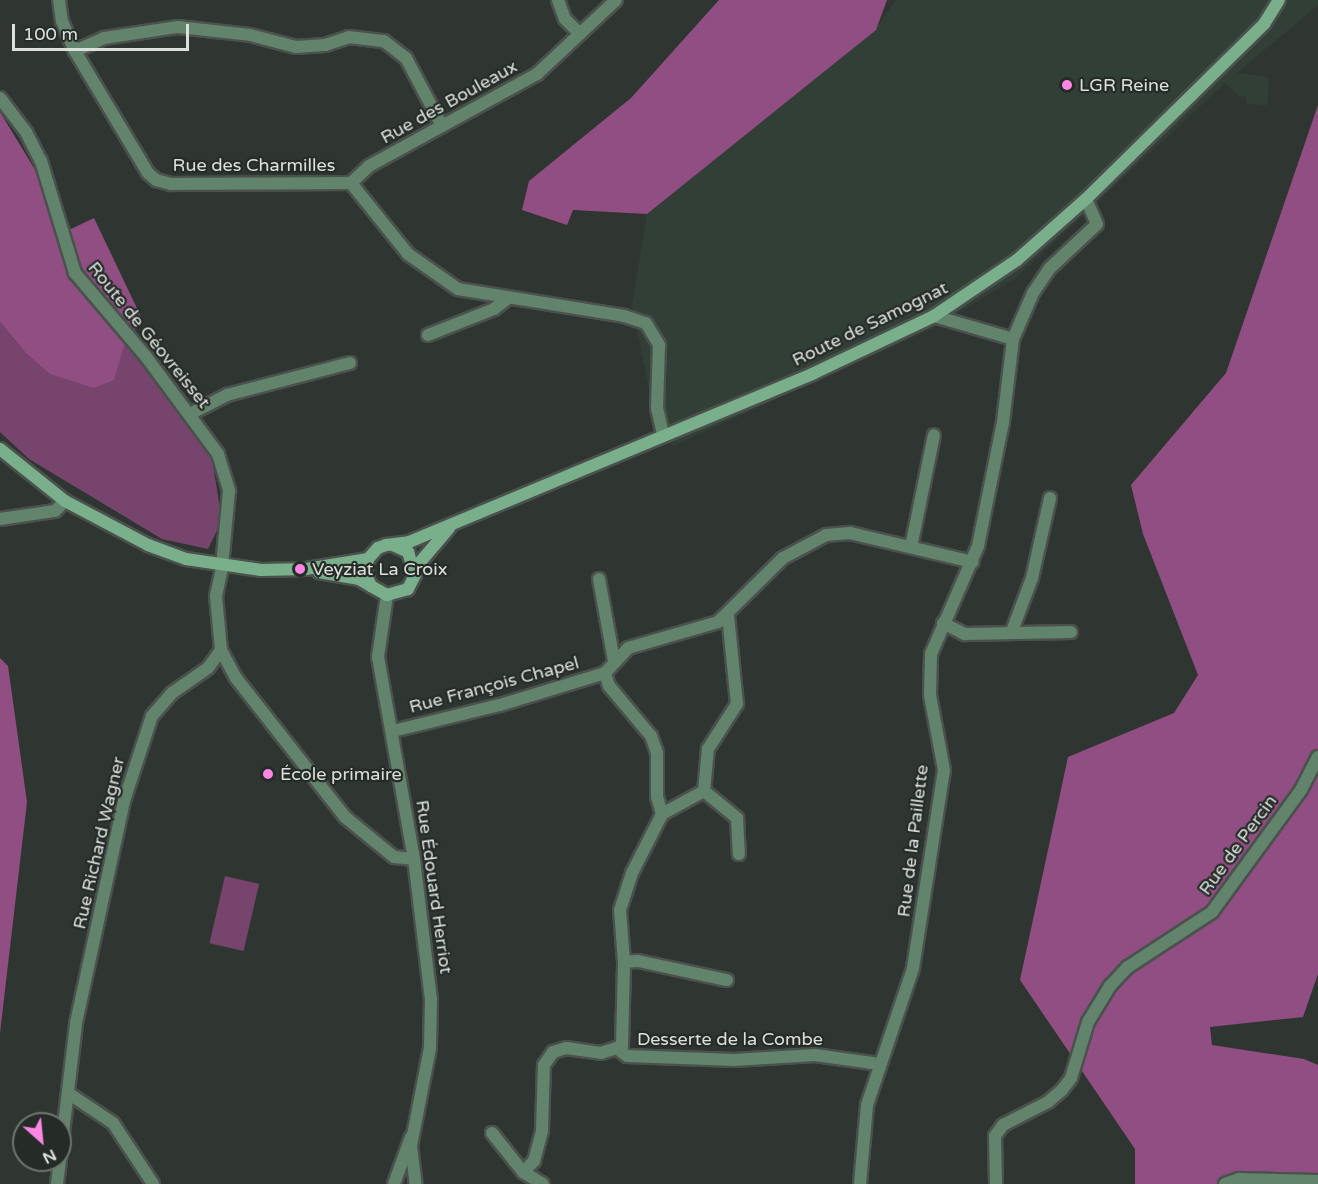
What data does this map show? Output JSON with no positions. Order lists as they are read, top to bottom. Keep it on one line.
{"streets":{"main road":["Route de Samognat"],"street":["Rue des Bouleaux","Rue des Charmilles","Route de Géovreisset","Rue François Chapel","Rue de la Paillette","Rue Richard Wagner","Rue de Percin","Rue Édouard Herriot","Desserte de la Combe"]},"crossings":[["Rue des Bouleaux","Rue des Charmilles"],["Rue des Charmilles","Route de Samognat"],["Route de Samognat","Rue de la Paillette"],["Route de Samognat","Rue Édouard Herriot"],["Rue François Chapel","Rue de la Paillette"],["Rue François Chapel","Rue Édouard Herriot"],["Rue de la Paillette","Desserte de la Combe"]],"places":["LGR Reine","Veyziat La Croix","École primaire"],"scale_bar":"100 m","north":"bottom right"}
